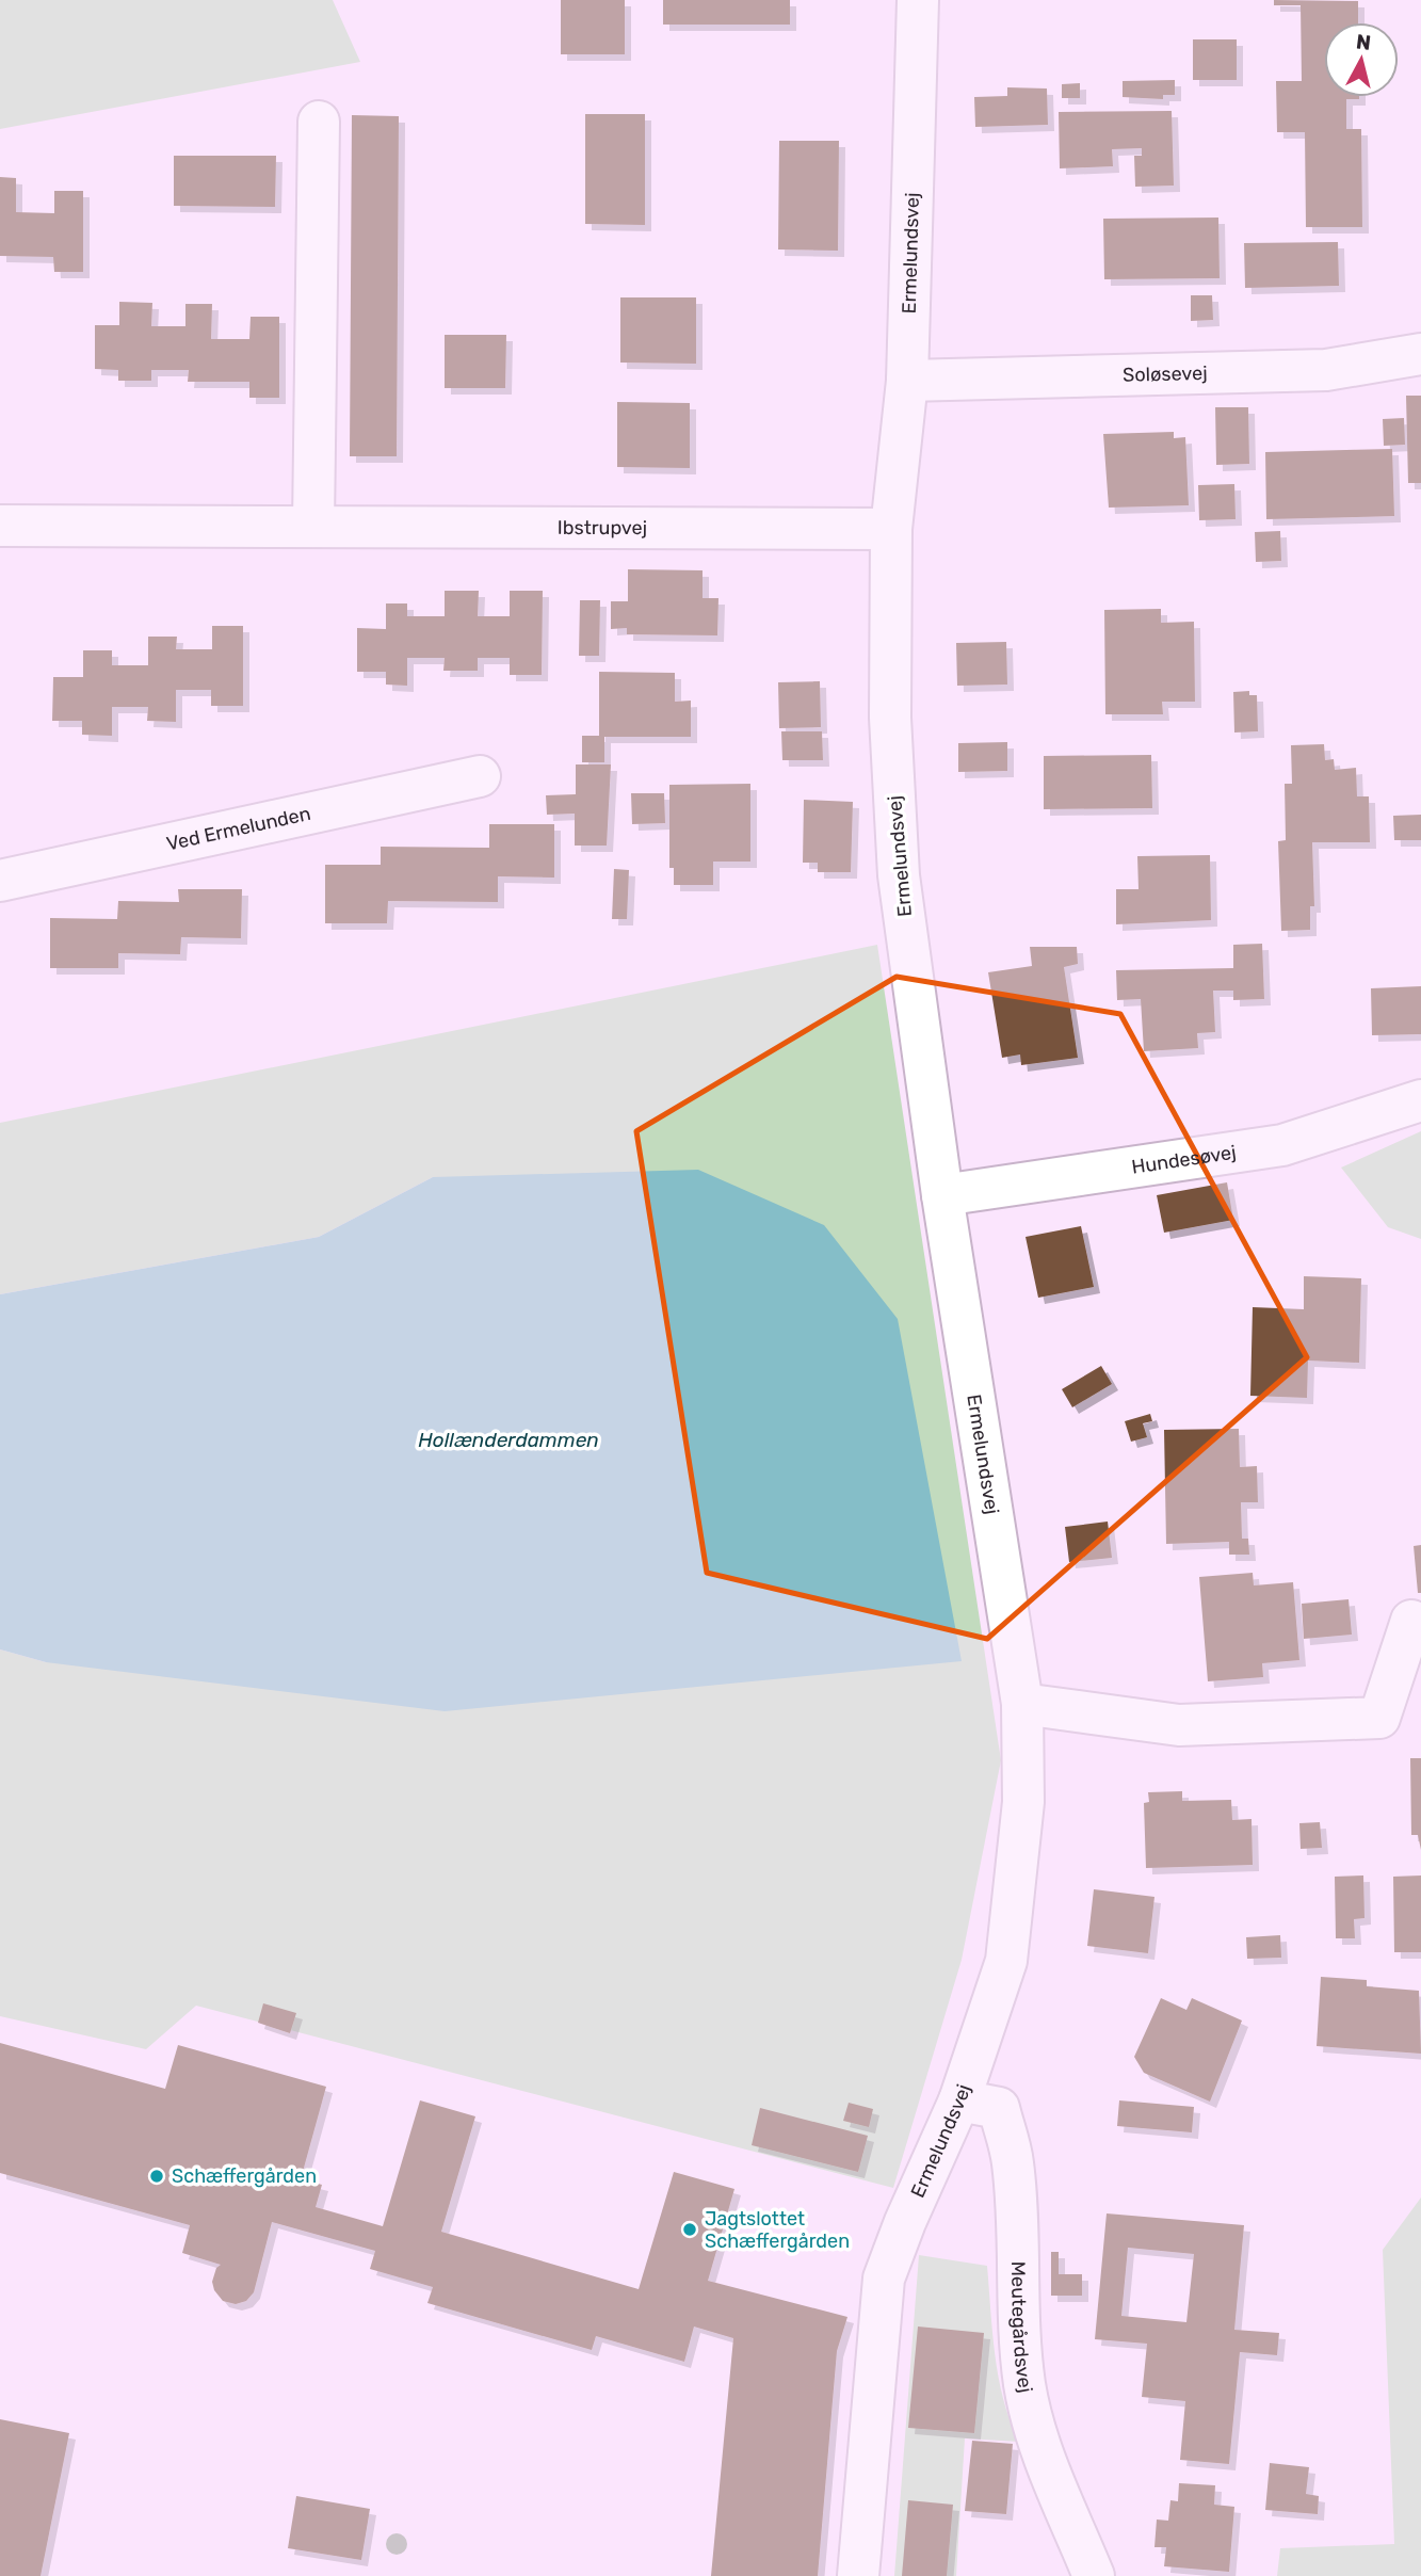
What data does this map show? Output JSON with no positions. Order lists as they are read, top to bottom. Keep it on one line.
{"streets":{"street":["Ermelundsvej","Soløsevej","Ibstrupvej","Ved Ermelunden","Hundesøvej","Meutegårdsvej"]},"crossings":[["Ermelundsvej","Soløsevej"],["Ermelundsvej","Ibstrupvej"],["Ermelundsvej","Hundesøvej"],["Ermelundsvej","Meutegårdsvej"]],"water":["Hollænderdammen"],"places":["Schæffergården","Jagtslottet Schæffergården"],"north":"top"}
